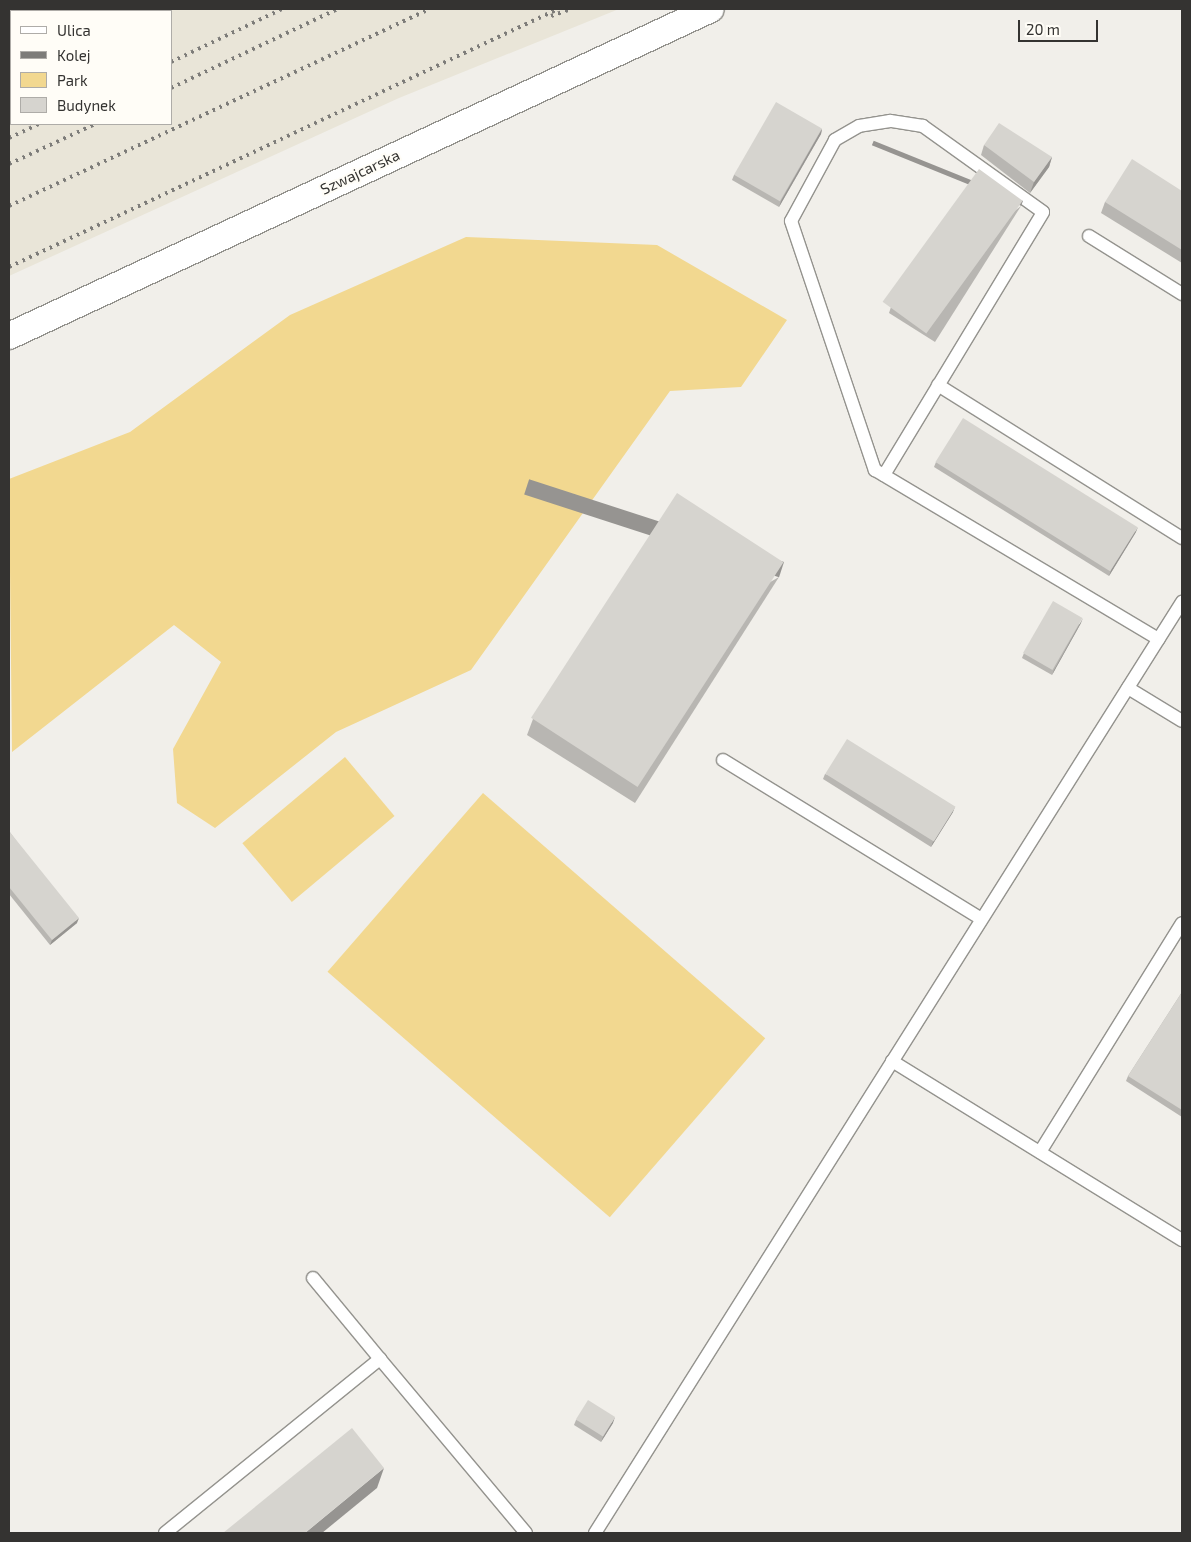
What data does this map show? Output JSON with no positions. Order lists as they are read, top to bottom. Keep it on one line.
{"streets":{"street":["Szwajcarska"]},"legend":["Ulica","Kolej","Park","Budynek"],"scale_bar":"20 m"}
